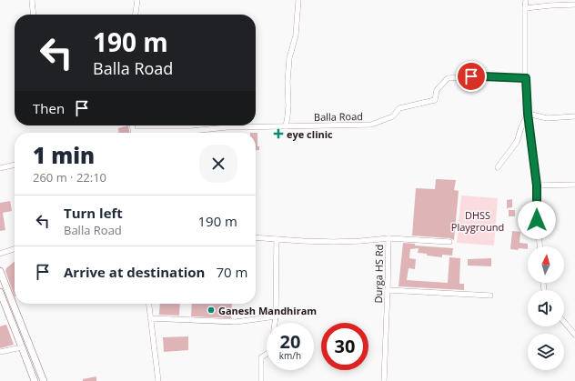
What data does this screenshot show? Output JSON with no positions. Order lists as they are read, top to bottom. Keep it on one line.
{"streets":{"street":["Balla Road","Durga HS Rd"]},"parks":["DHSS Playground"],"places":{"health":["eye clinic"],"other":["Ganesh Mandhiram"]},"north":"top","page":{"turn":["190 m","Balla Road"],"then":"Then","heading":["1 min","260 m · 22:10"],"list":[{"name":"Turn left","note":"Balla Road","value":"190 m"},{"name":"Arrive at destination","value":"70 m"}],"speed":"20 km/h","limit":"30"}}
